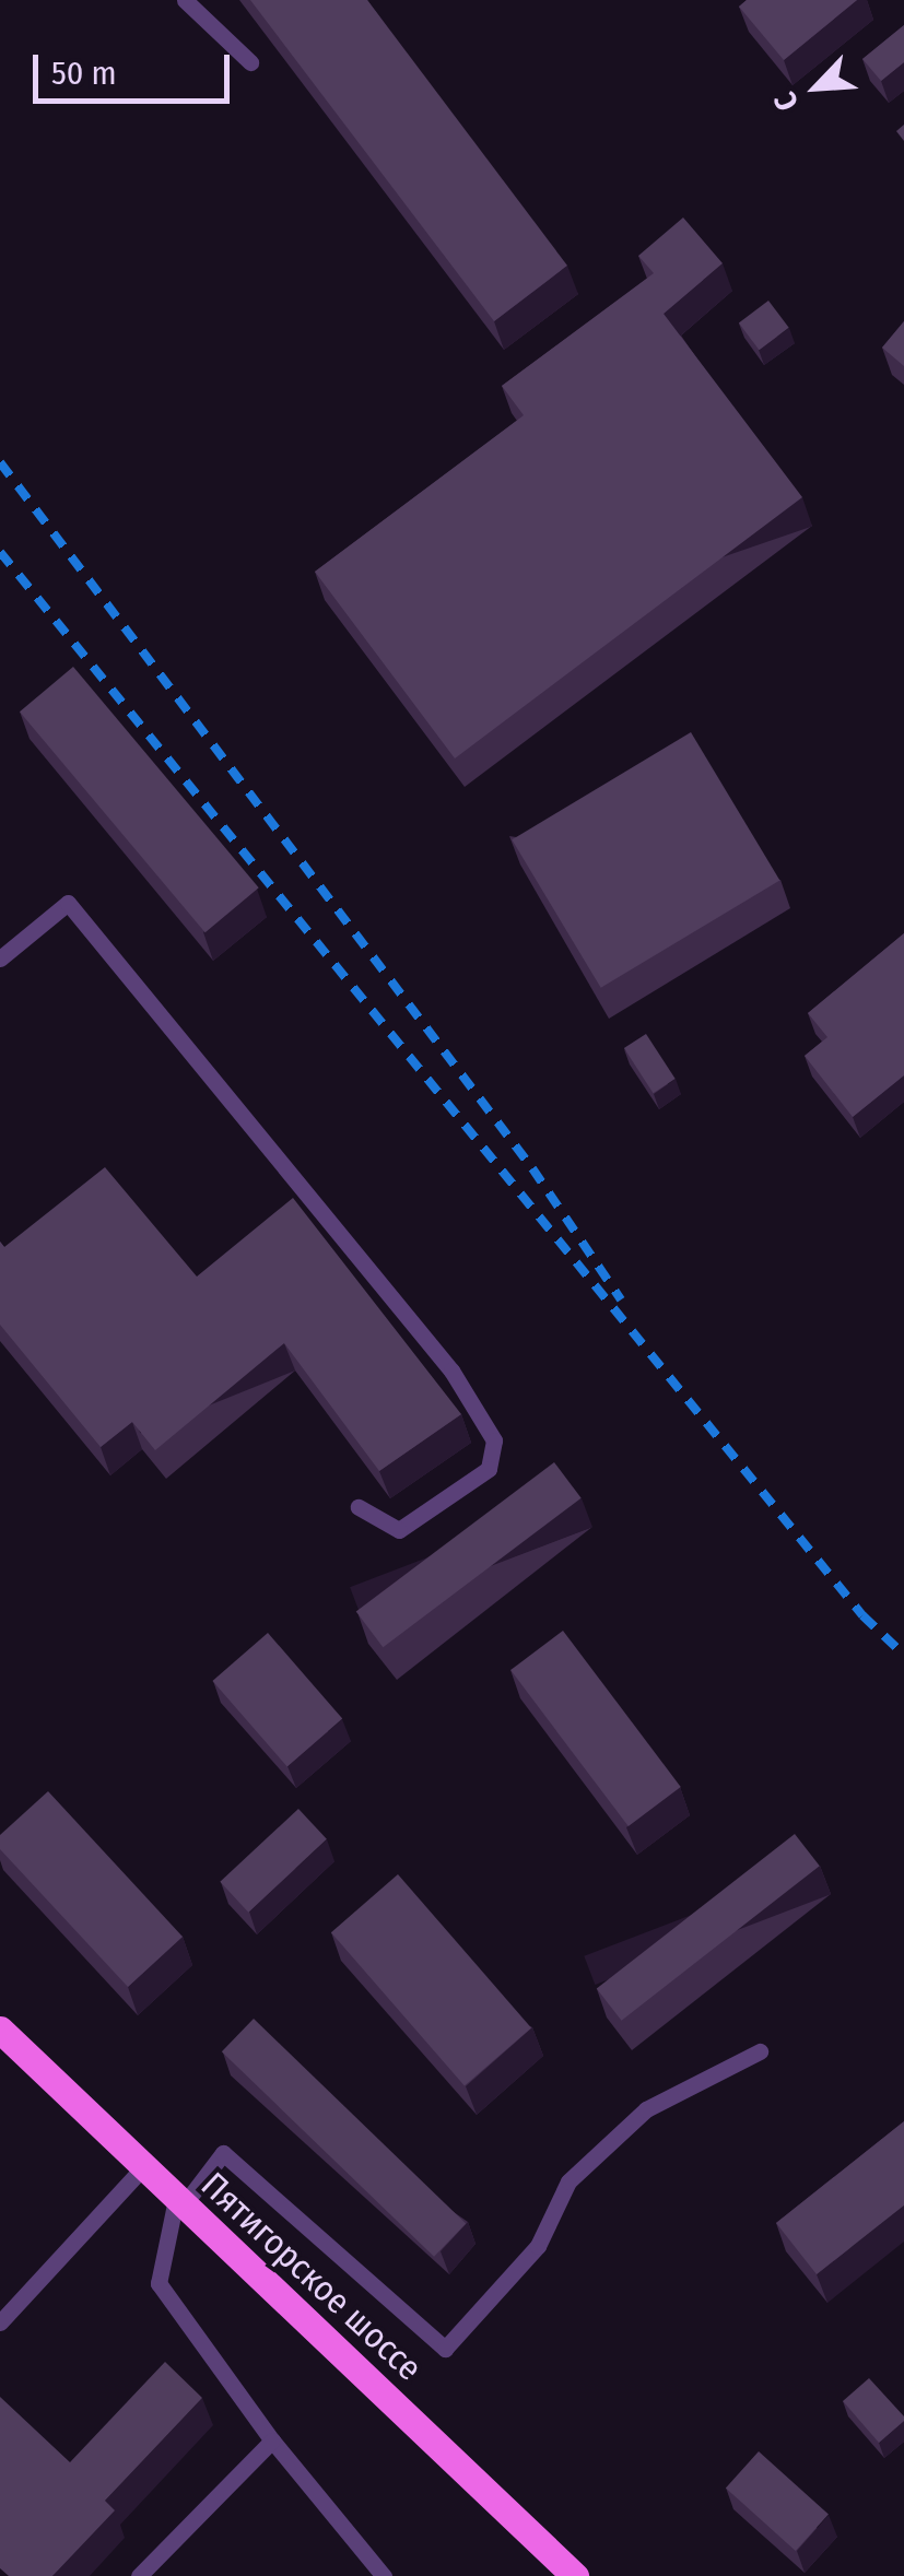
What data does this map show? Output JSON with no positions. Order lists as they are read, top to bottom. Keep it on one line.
{"streets":{"main road":["Пятигорское шоссе"]},"scale_bar":"50 m","north":"bottom left"}
